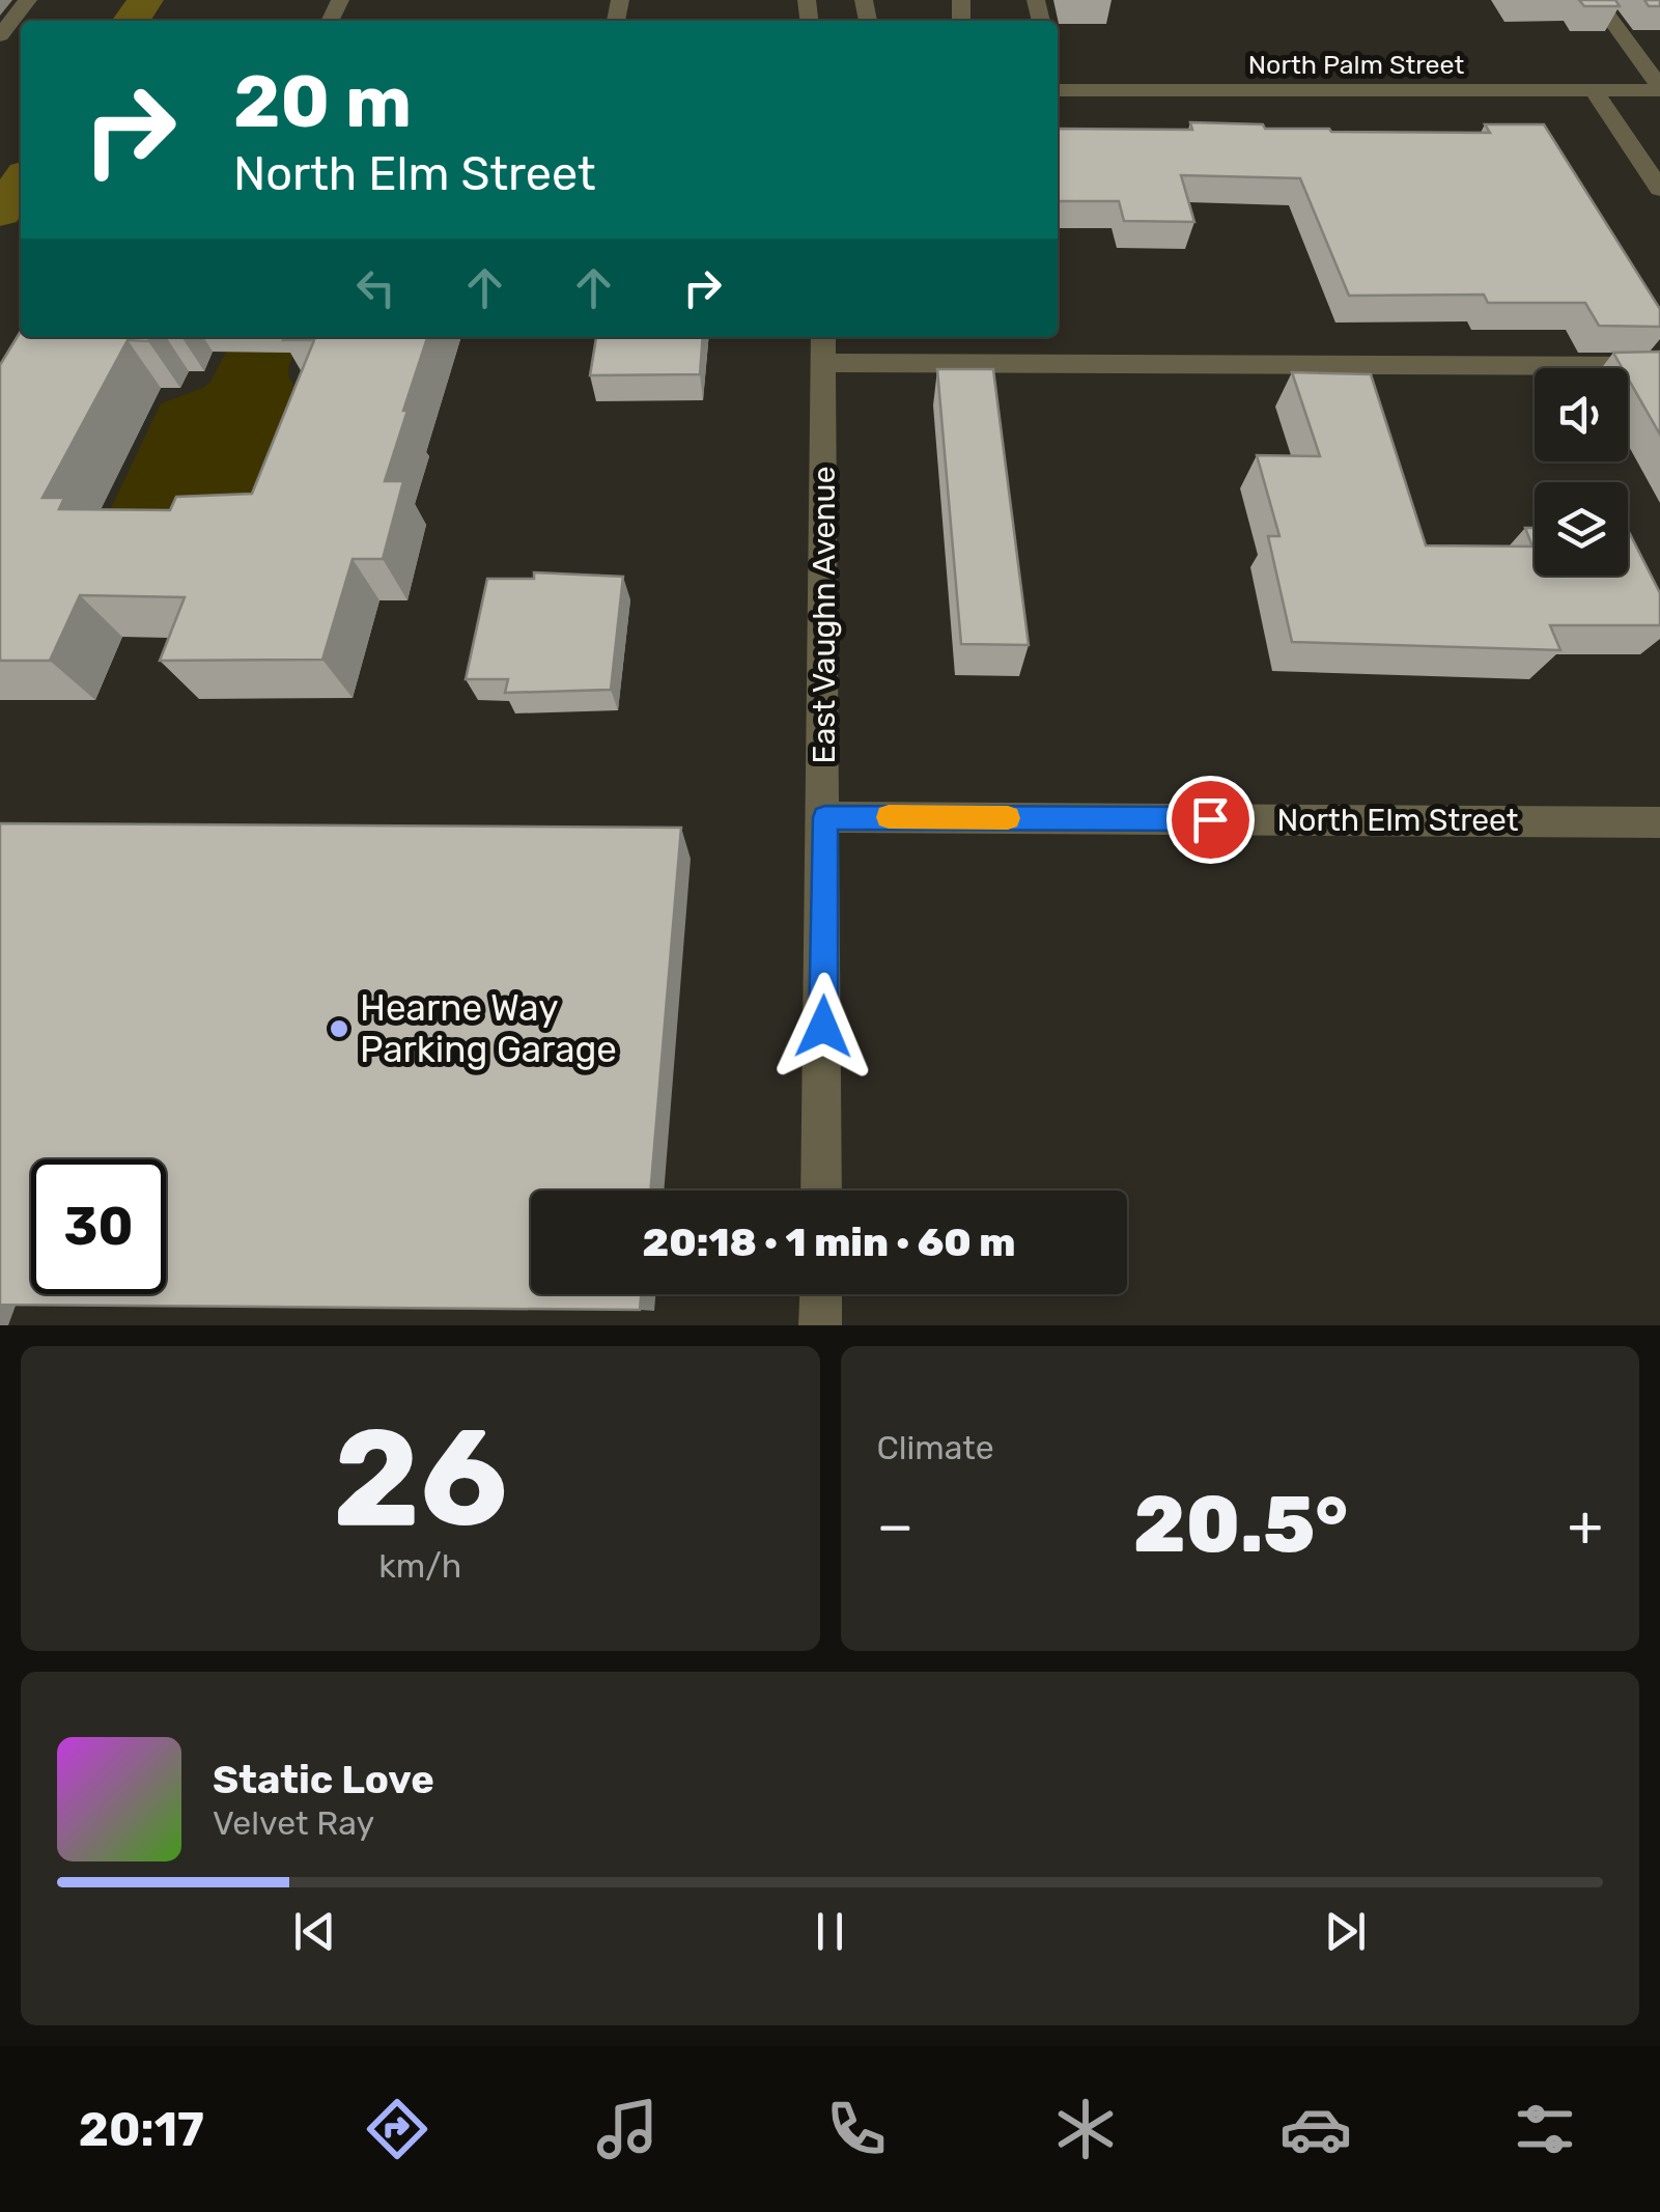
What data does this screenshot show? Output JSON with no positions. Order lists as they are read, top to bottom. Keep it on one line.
{"streets":{"street":["North Palm Street","East Vaughn Avenue","North Elm Street"]},"crossings":[["East Vaughn Avenue","North Elm Street"]],"places":["Hearne Way Parking Garage"],"page":{"turn":["20 m","North Elm Street"],"limit":"30","trip":"20:18 · 1 min · 60 m","tile":[["26","km/h"],"Climate"],"heat":["−","20.5°","+"],"song":["Static Love","Velvet Ray"],"tabs":"20:17"}}
